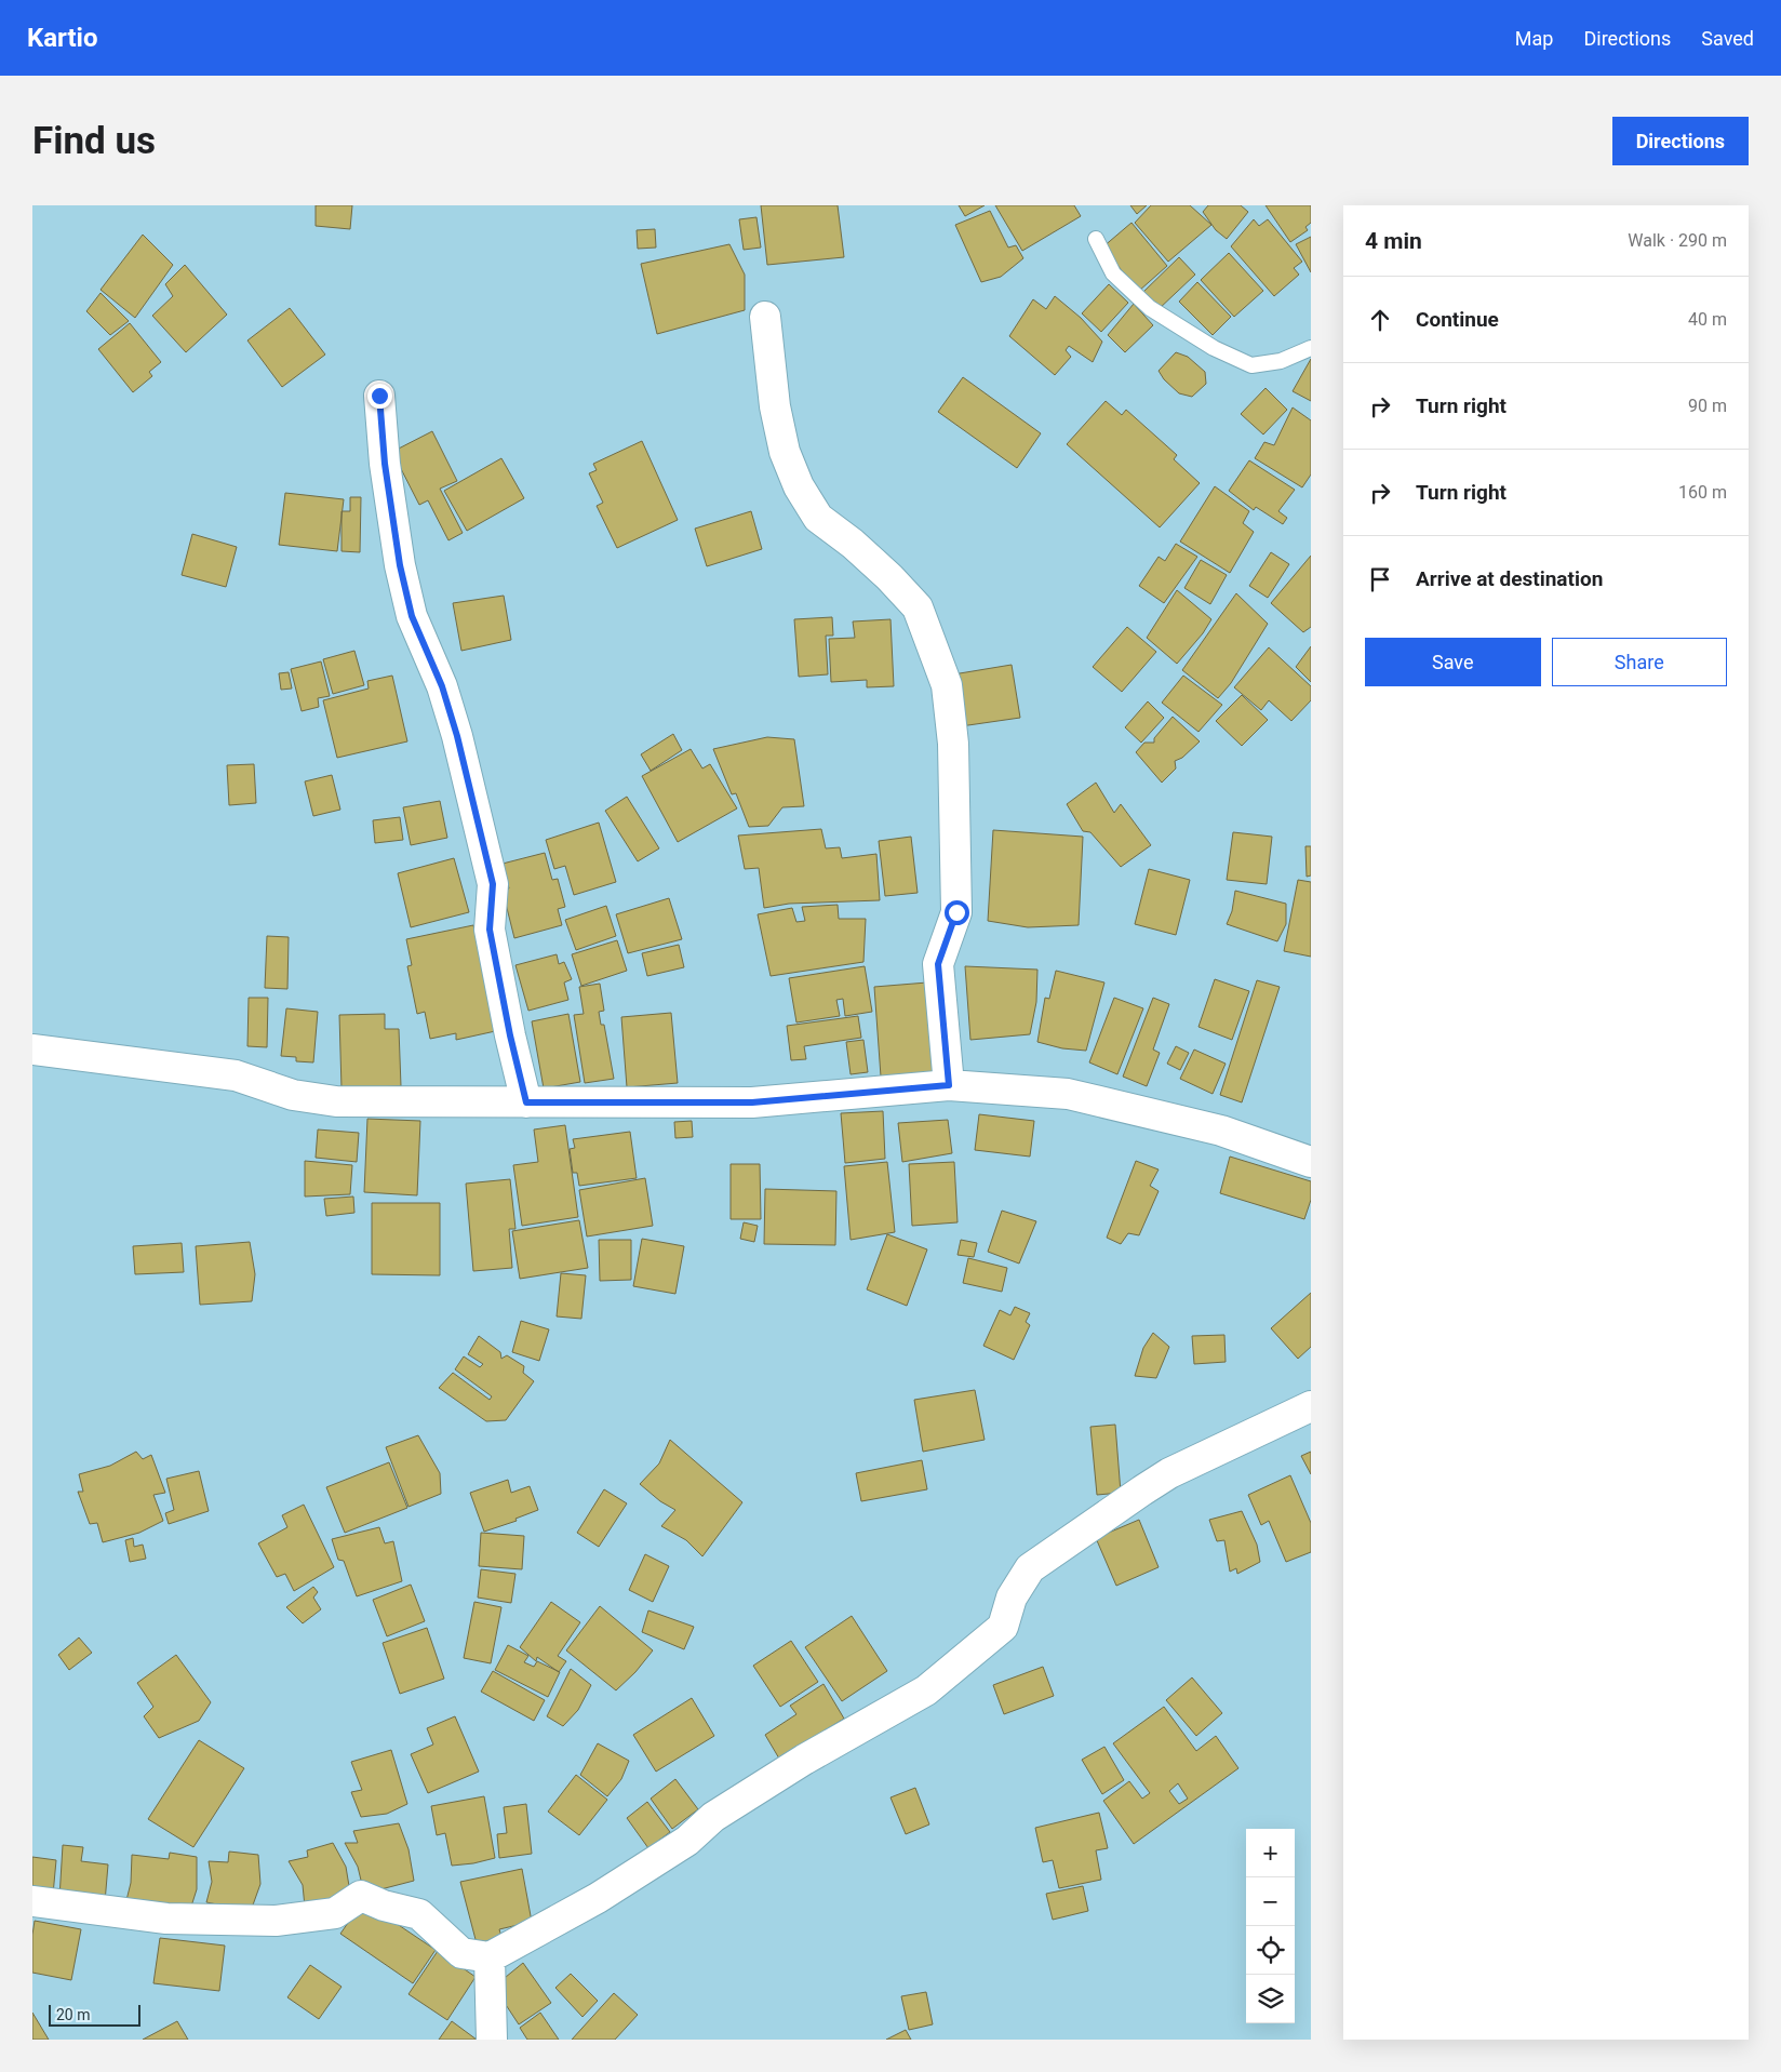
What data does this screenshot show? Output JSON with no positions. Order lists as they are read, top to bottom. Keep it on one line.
{"scale_bar":"20 m","page":{"header":"Kartio","nav":["Map","Directions","Saved"],"buttons":["Directions",["Save","Share"]],"title":"Find us","heading":["4 min","Walk · 290 m"],"list":[["Continue","40 m"],["Turn right","90 m"],["Turn right","160 m"],"Arrive at destination"],"map_buttons":["+","−"],"scale":"20 m"}}
